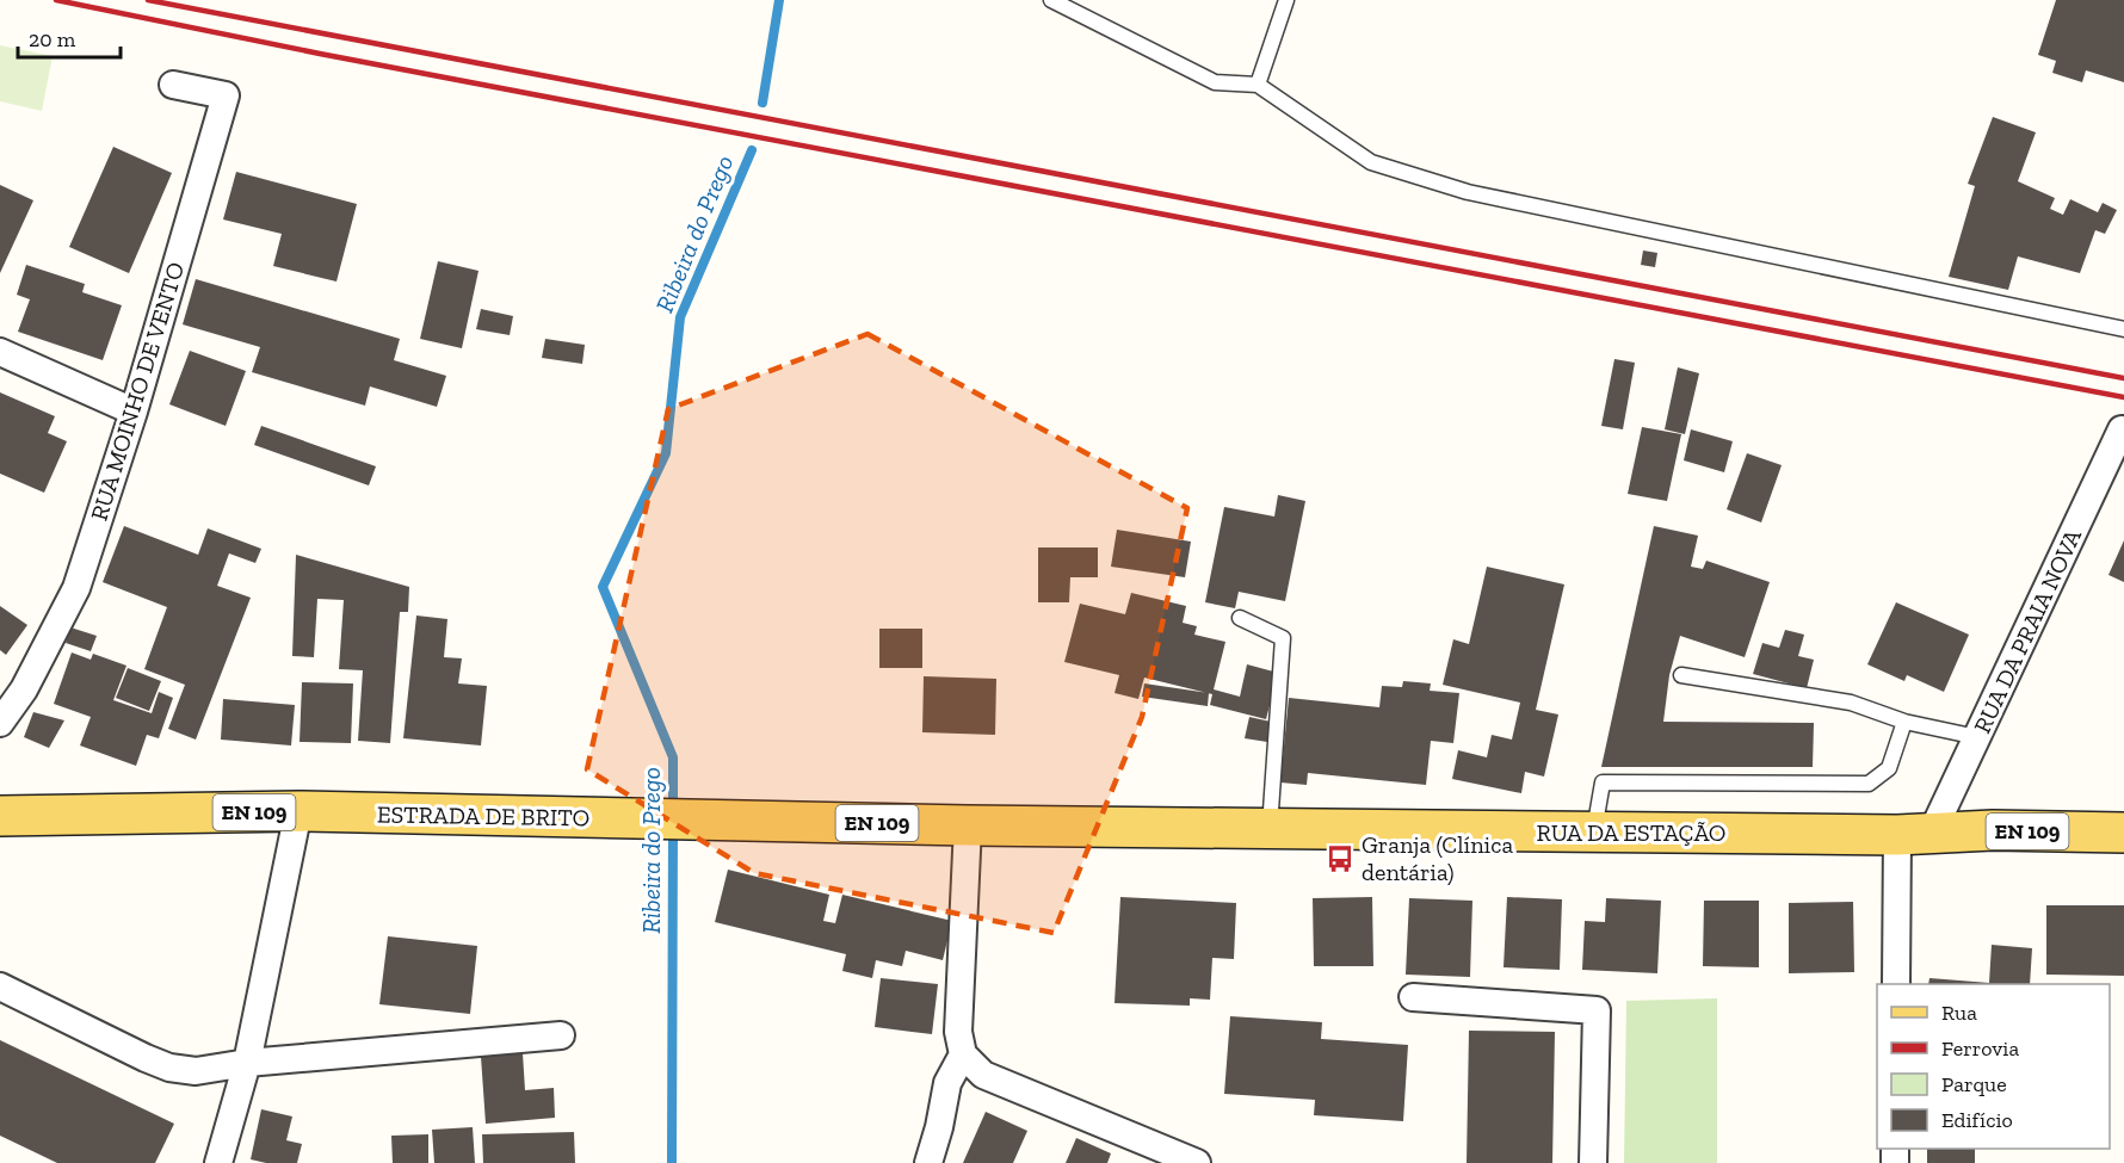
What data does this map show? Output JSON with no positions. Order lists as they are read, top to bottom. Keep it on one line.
{"streets":{"main road":["EN 109","ESTRADA DE BRITO","RUA DA ESTAÇÃO"],"street":["RUA MOINHO DE VENTO","RUA DA PRAIA NOVA"]},"crossings":[["RUA DA PRAIA NOVA","RUA DA ESTAÇÃO"],["ESTRADA DE BRITO","RUA DA ESTAÇÃO"]],"water":["Ribeira do Prego"],"places":{"bus stop":["Granja (Clínica dentária)"]},"legend":["Rua","Ferrovia","Parque","Edifício"],"scale_bar":"20 m"}
